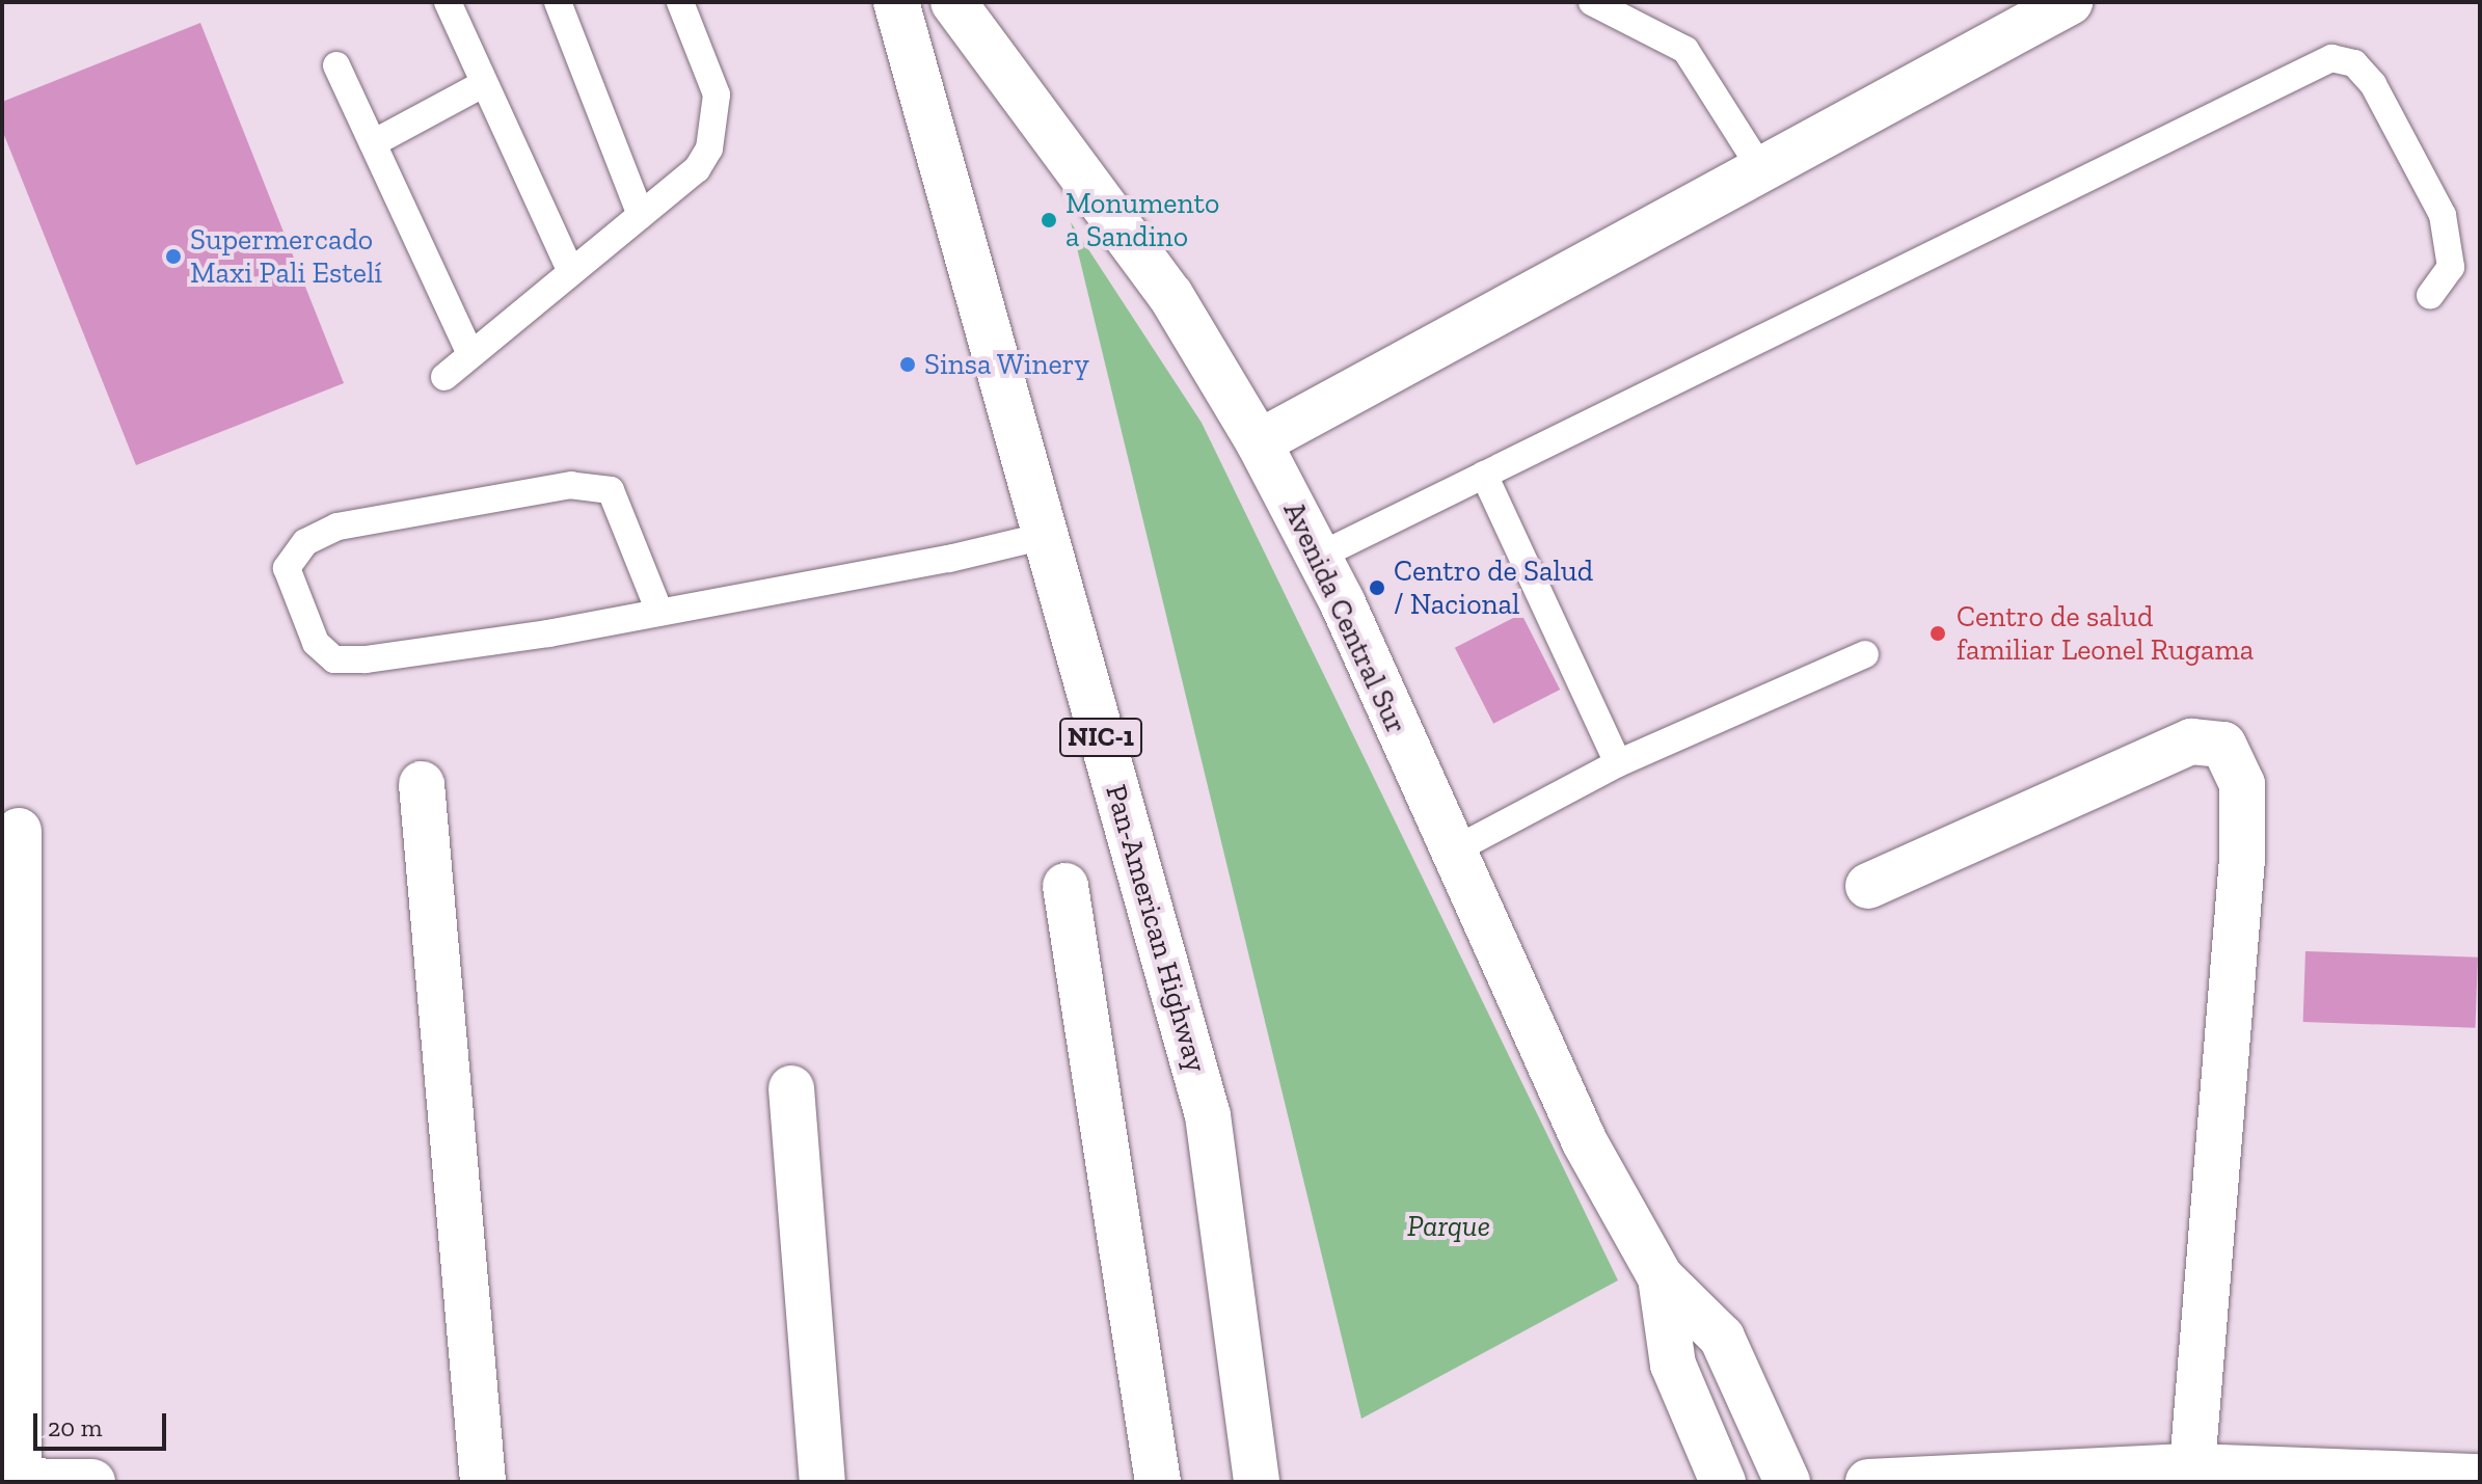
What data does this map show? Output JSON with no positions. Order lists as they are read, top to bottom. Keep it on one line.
{"streets":{"main road":["Avenida Central Sur","NIC-1","Pan-American Highway"]},"parks":["Parque"],"places":["Monumento a Sandino","Supermercado Maxi Pali Estelí","Sinsa Winery","Centro de Salud / Nacional","Centro de salud familiar Leonel Rugama"],"scale_bar":"20 m"}
